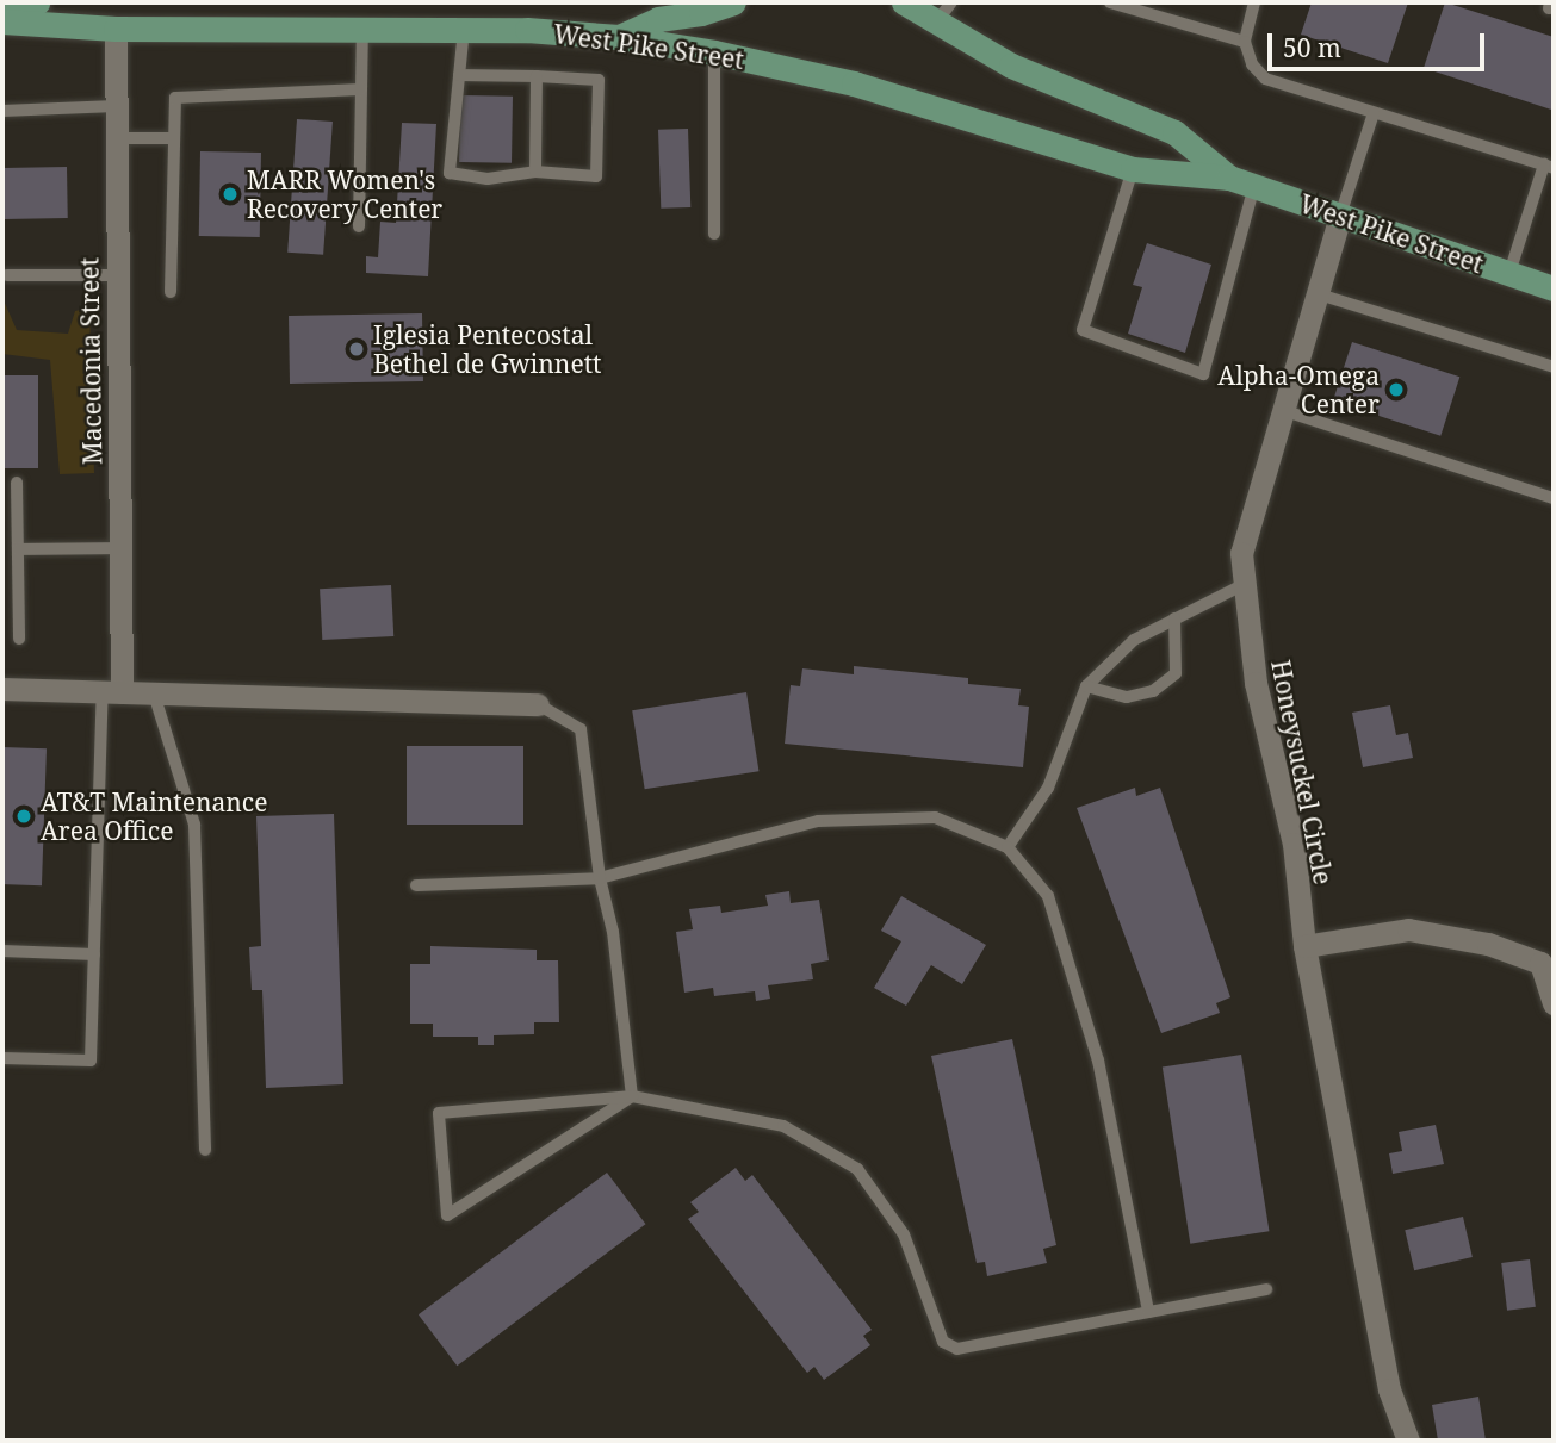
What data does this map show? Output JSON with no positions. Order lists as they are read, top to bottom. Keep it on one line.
{"streets":{"main road":["West Pike Street"],"street":["Macedonia Street","Honeysuckel Circle"]},"crossings":[["West Pike Street","Macedonia Street"],["West Pike Street","Honeysuckel Circle"]],"places":["MARR Women's Recovery Center","Iglesia Pentecostal Bethel de Gwinnett","Alpha-Omega Center","AT&T Maintenance Area Office"],"scale_bar":"50 m"}
